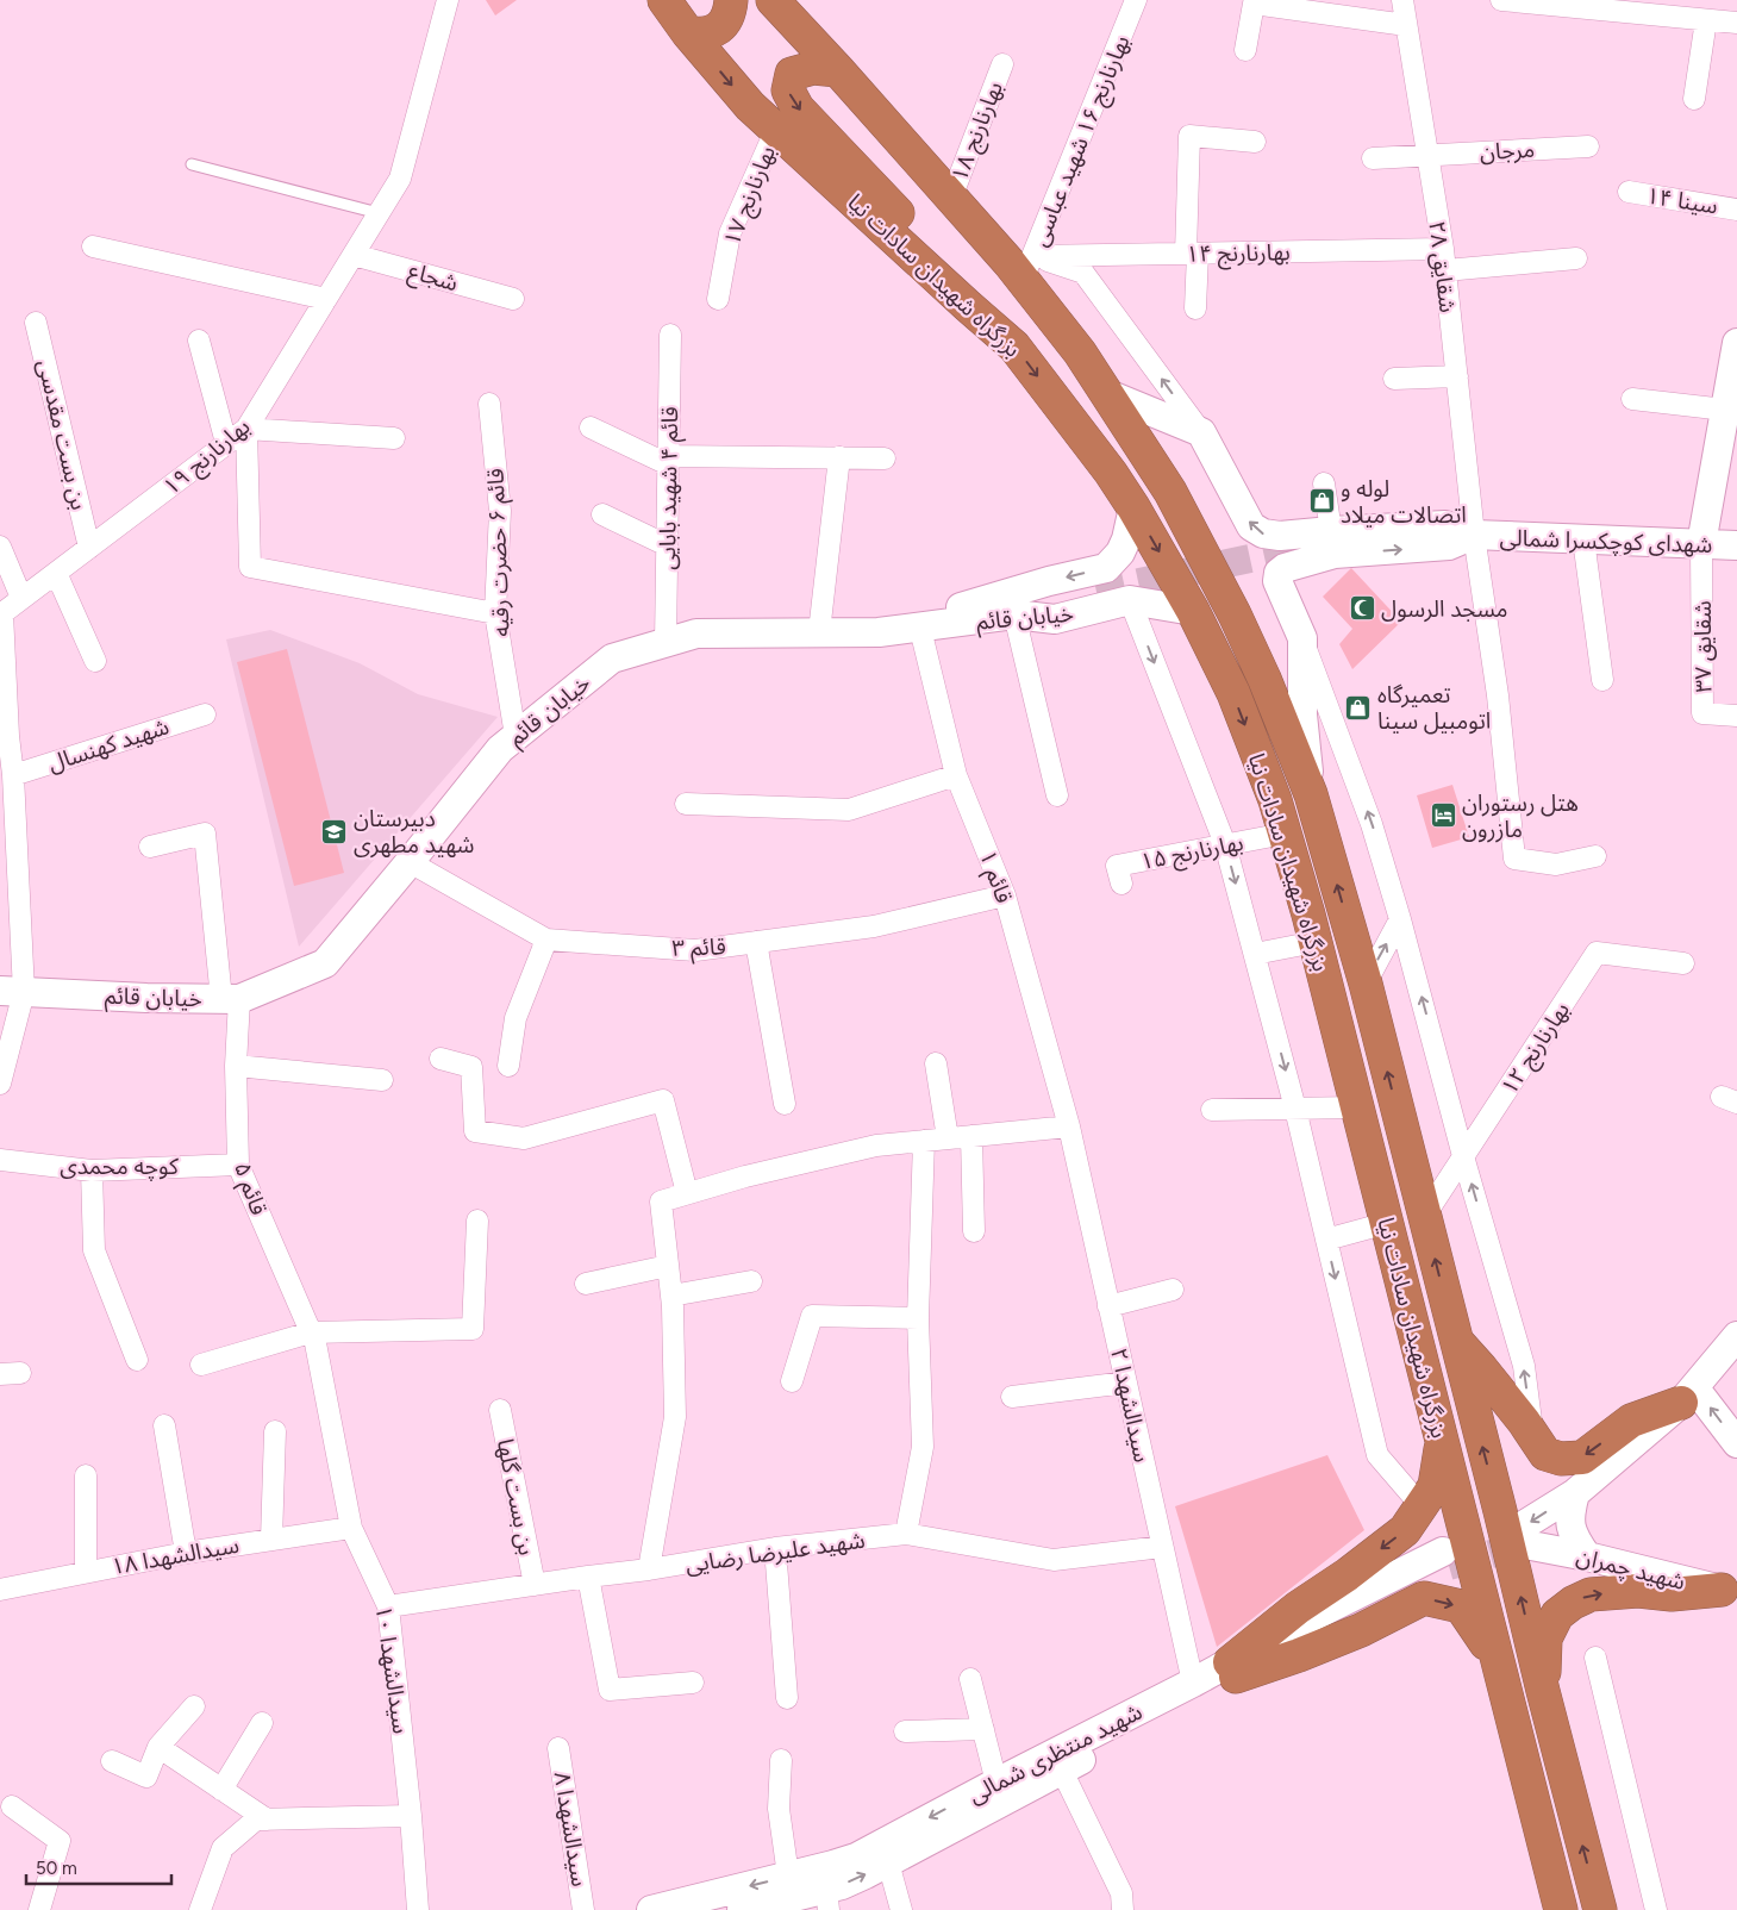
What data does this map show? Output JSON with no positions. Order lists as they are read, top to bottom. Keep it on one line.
{"streets":{"highway":["بزرگراه شهیدان سادات نیا"],"main road":["شهدای کوچکسرا شمالی","خیابان قائم","شهید چمران","شهید منتظری شمالی"],"street":["بهارنارنج ۱۸","بهارنارنج ۱۶ شهید عباسی","مرجان","بهارنارنج ۱۷","سینا ۱۴","بهارنارنج ۱۴","شقایق ۲۸","شجاع","بن بست مقدسی","بهارنارنج ۱۹","قائم ۴ شهید بابایی","قائم ۶ حضرت رقیه","شقایق ۳۷","شهید کهنسال","بهارنارنج ۱۵","قائم ۱","قائم ۳","بهارنارنج ۱۲","کوچه محمدی","قائم ۵","سیدالشهدا ۲","بن بست گلها","شهید علیرضا رضایی","سیدالشهدا ۱۸","سیدالشهدا ۱۰","سیدالشهدا ۸"]},"crossings":[["بهارنارنج ۱۸","بزرگراه شهیدان سادات نیا"],["بهارنارنج ۱۶ شهید عباسی","بهارنارنج ۱۴"],["بهارنارنج ۱۶ شهید عباسی","بزرگراه شهیدان سادات نیا"],["مرجان","شقایق ۲۸"],["بهارنارنج ۱۷","بزرگراه شهیدان سادات نیا"],["بهارنارنج ۱۴","شقایق ۲۸"],["بهارنارنج ۱۴","بزرگراه شهیدان سادات نیا"],["شقایق ۲۸","شهدای کوچکسرا شمالی"],["بزرگراه شهیدان سادات نیا","خیابان قائم"],["بزرگراه شهیدان سادات نیا","بهارنارنج ۱۵"],["بزرگراه شهیدان سادات نیا","بهارنارنج ۱۲"],["شجاع","بهارنارنج ۱۹"],["بن بست مقدسی","بهارنارنج ۱۹"],["بهارنارنج ۱۹","خیابان قائم"],["بهارنارنج ۱۹","شهید کهنسال"],["قائم ۴ شهید بابایی","خیابان قائم"],["شهدای کوچکسرا شمالی","شقایق ۳۷"],["قائم ۶ حضرت رقیه","خیابان قائم"],["خیابان قائم","قائم ۱"],["خیابان قائم","قائم ۳"],["خیابان قائم","قائم ۵"],["قائم ۱","قائم ۳"],["قائم ۱","سیدالشهدا ۲"],["کوچه محمدی","قائم ۵"],["قائم ۵","سیدالشهدا ۱۰"],["سیدالشهدا ۲","شهید علیرضا رضایی"],["سیدالشهدا ۲","شهید منتظری شمالی"],["بن بست گلها","شهید علیرضا رضایی"],["شهید علیرضا رضایی","سیدالشهدا ۱۰"],["سیدالشهدا ۱۸","سیدالشهدا ۱۰"]],"places":{"shop":["لوله و اتصالات میلاد","تعمیرگاه اتومبیل سینا"],"mosque":["مسجد الرسول"],"hotel":["هتل رستوران مازرون"],"school or university":["دبیرستان شهید مطهری"]},"scale_bar":"50 m"}
